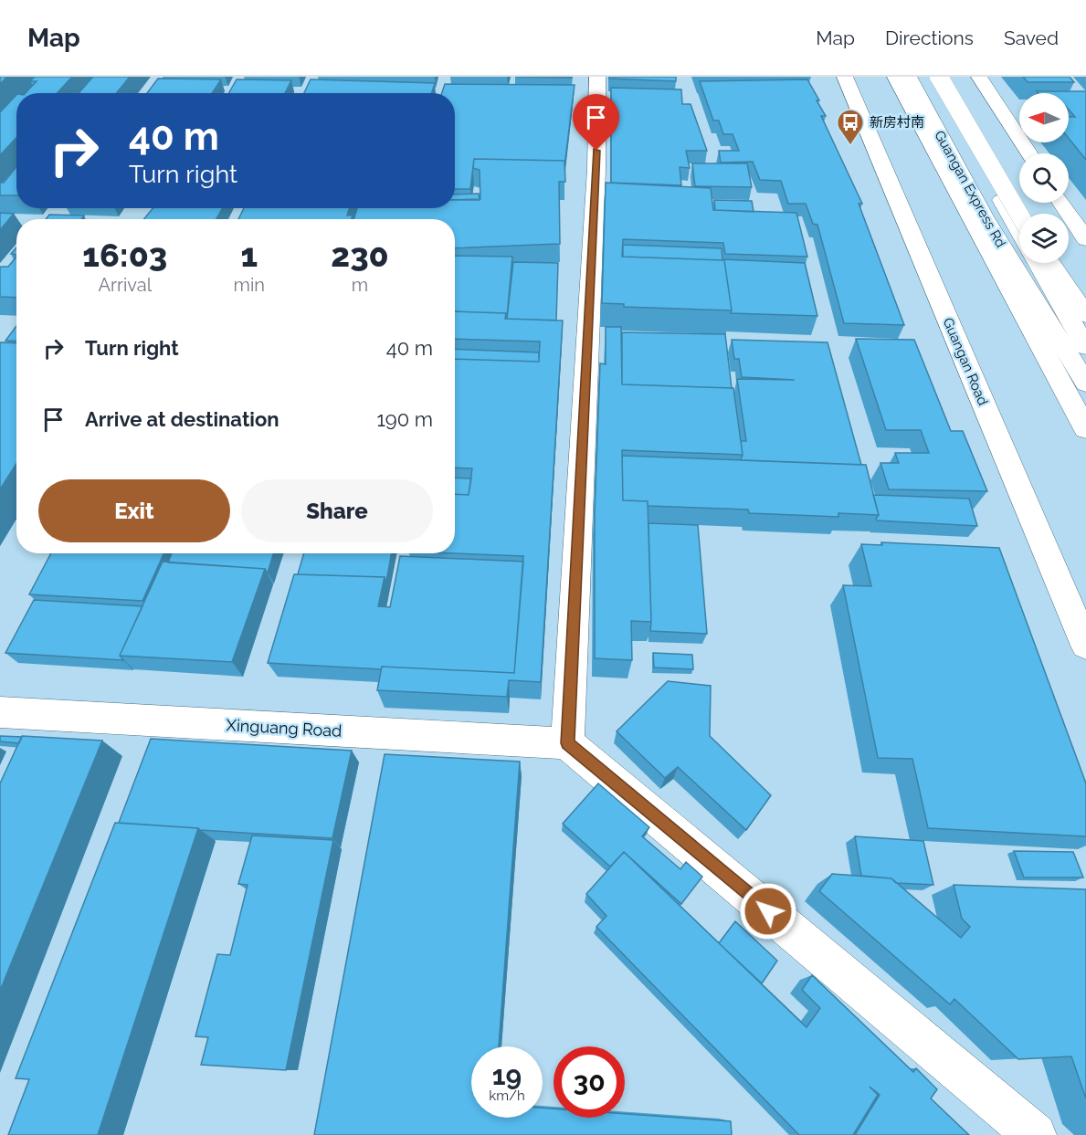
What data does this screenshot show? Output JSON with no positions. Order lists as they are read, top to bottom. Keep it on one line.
{"streets":{"main road":["Guangan Express Rd","Guangan Road","Xinguang Road"]},"places":{"bus stop":["新房村南"]},"north":"left","page":{"header":"Map","nav":["Map","Directions","Saved"],"turn":["40 m","Turn right"],"eta":["16:03","Arrival","1","min","230","m"],"list":[{"name":"Turn right","value":"40 m"},{"name":"Arrive at destination","value":"190 m"}],"buttons":["Exit","Share"],"speed":"19 km/h","limit":"30"}}
